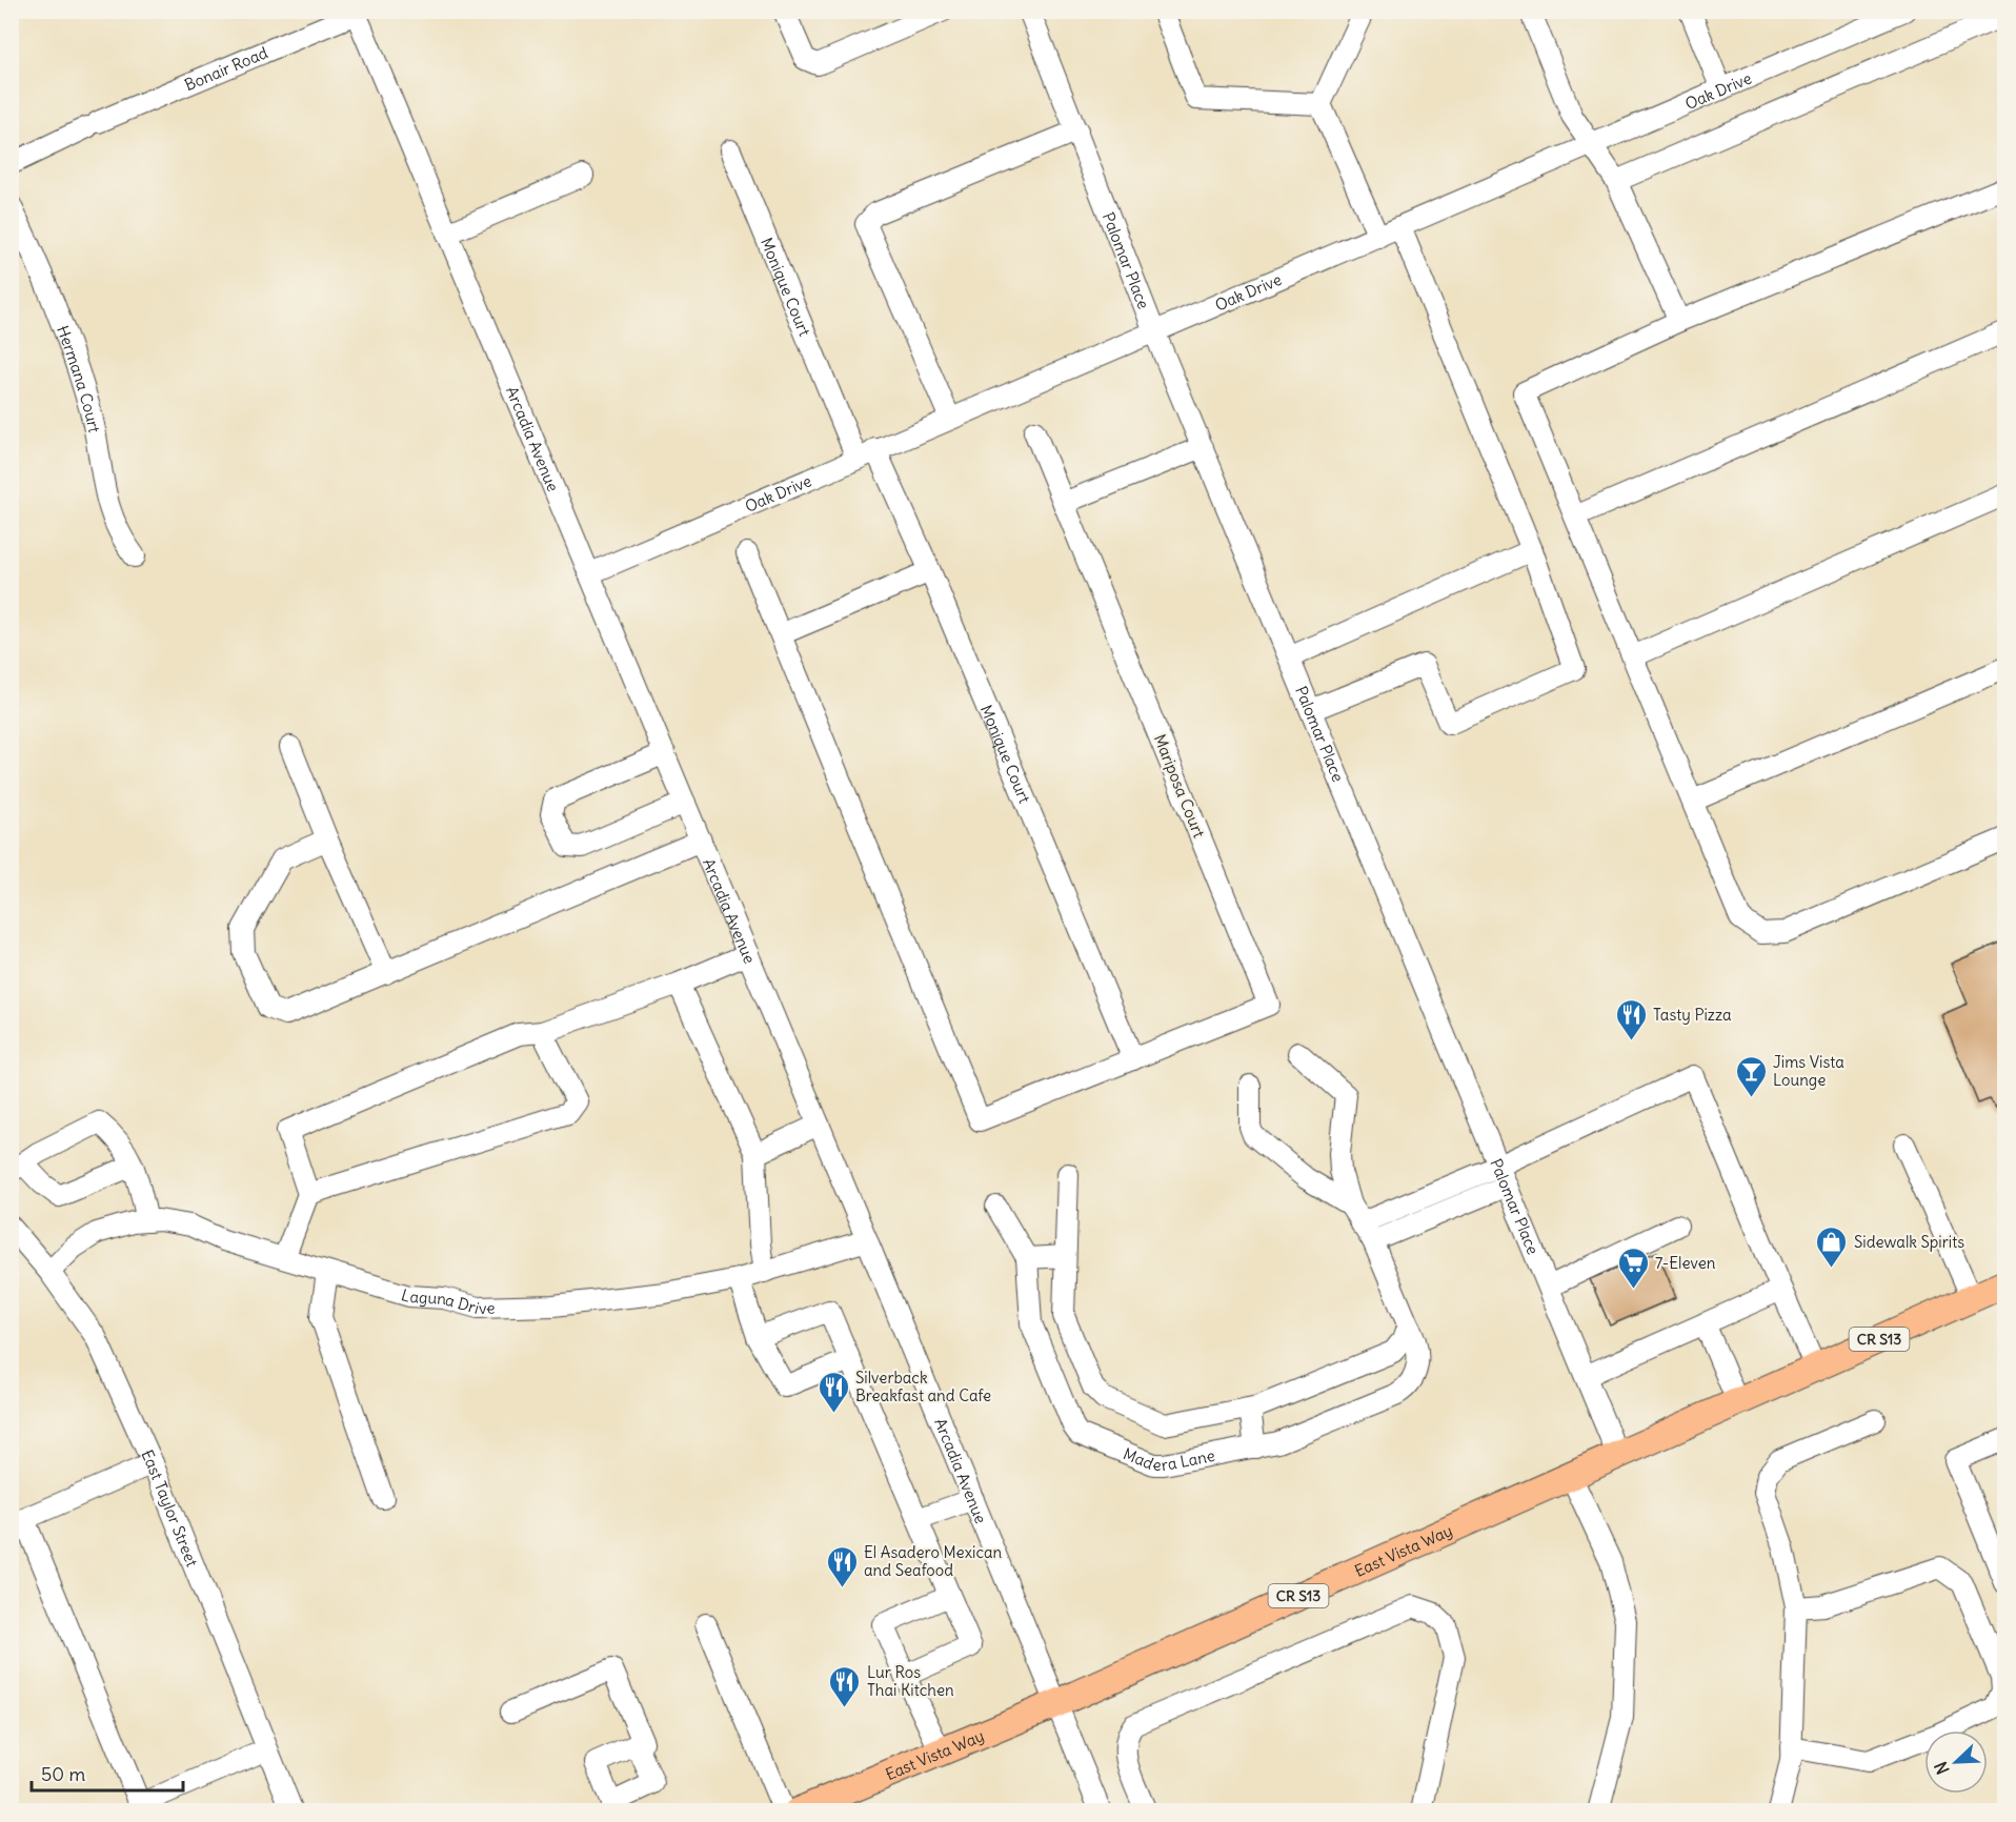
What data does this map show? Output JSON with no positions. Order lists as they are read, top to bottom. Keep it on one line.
{"streets":{"main road":["CR S13","East Vista Way"],"street":["Bonair Road","Oak Drive","Palomar Place","Monique Court","Hermana Court","Arcadia Avenue","Mariposa Court","Laguna Drive","Madera Lane","East Taylor Street"]},"crossings":[["Bonair Road","Arcadia Avenue"],["Oak Drive","Palomar Place"],["Oak Drive","Monique Court"],["Oak Drive","Arcadia Avenue"],["Palomar Place","East Vista Way"],["Monique Court","Mariposa Court"],["Arcadia Avenue","Laguna Drive"],["Arcadia Avenue","East Vista Way"],["Laguna Drive","East Taylor Street"]],"places":{"restaurant":["Tasty Pizza","Silverback Breakfast and Cafe","El Asadero Mexican and Seafood","Lur Ros Thai Kitchen"],"bar":["Jims Vista Lounge"],"shop":["Sidewalk Spirits"],"supermarket":["7-Eleven"]},"scale_bar":"50 m","north":"bottom left"}
